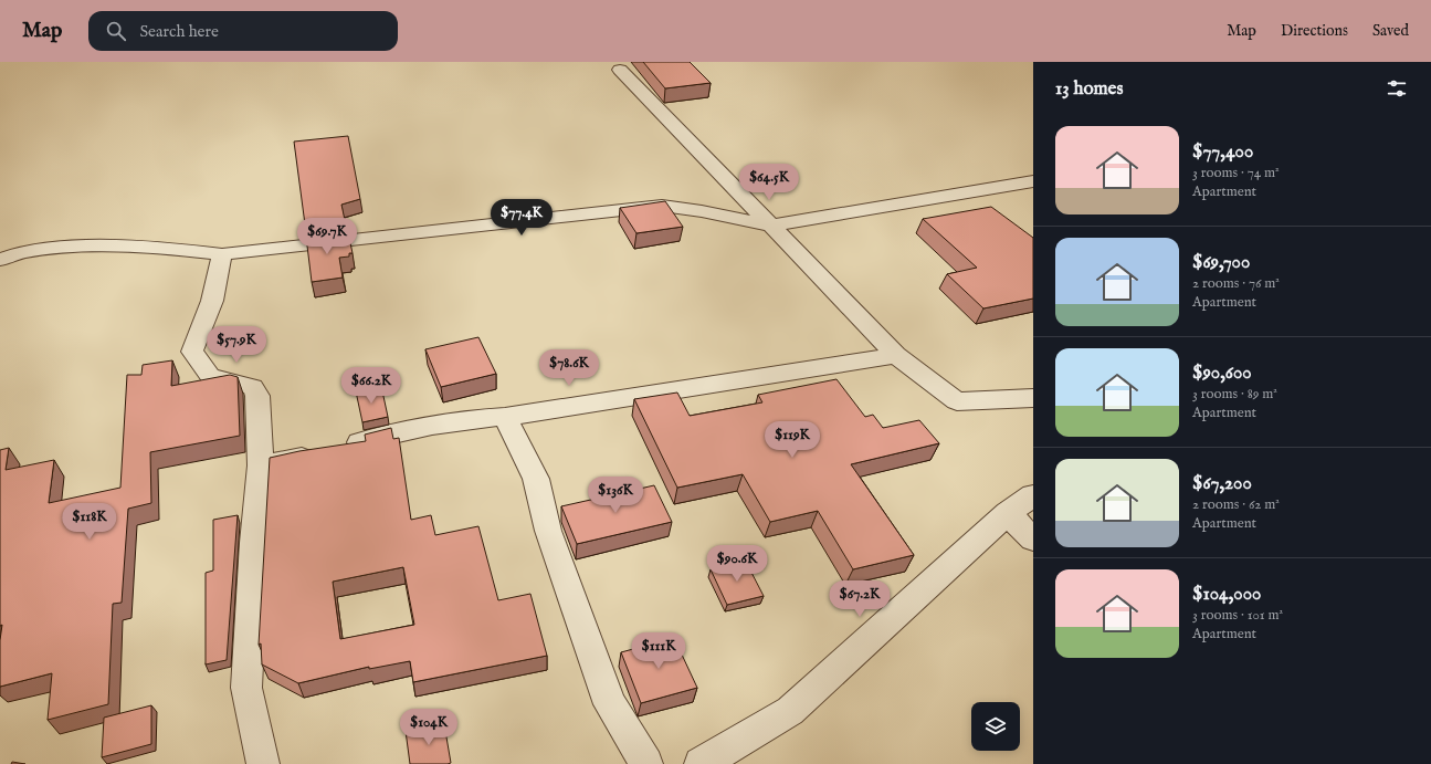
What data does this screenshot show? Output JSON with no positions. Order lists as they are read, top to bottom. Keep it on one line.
{"page":{"header":"Map","search":"Search here","nav":["Map","Directions","Saved"],"heading":"13 homes","list":[{"name":"$77,400","note":"3 rooms · 74 m² · Apartment"},{"name":"$69,700","note":"2 rooms · 76 m² · Apartment"},{"name":"$90,600","note":"3 rooms · 89 m² · Apartment"},{"name":"$67,200","note":"2 rooms · 62 m² · Apartment"},{"name":"$104,000","note":"3 rooms · 101 m² · Apartment"}],"price":["$64.5K","$77.4K","$69.7K","$57.9K","$78.6K","$66.2K","$119K","$136K","$118K","$90.6K","$67.2K","$111K","$104K"]}}
